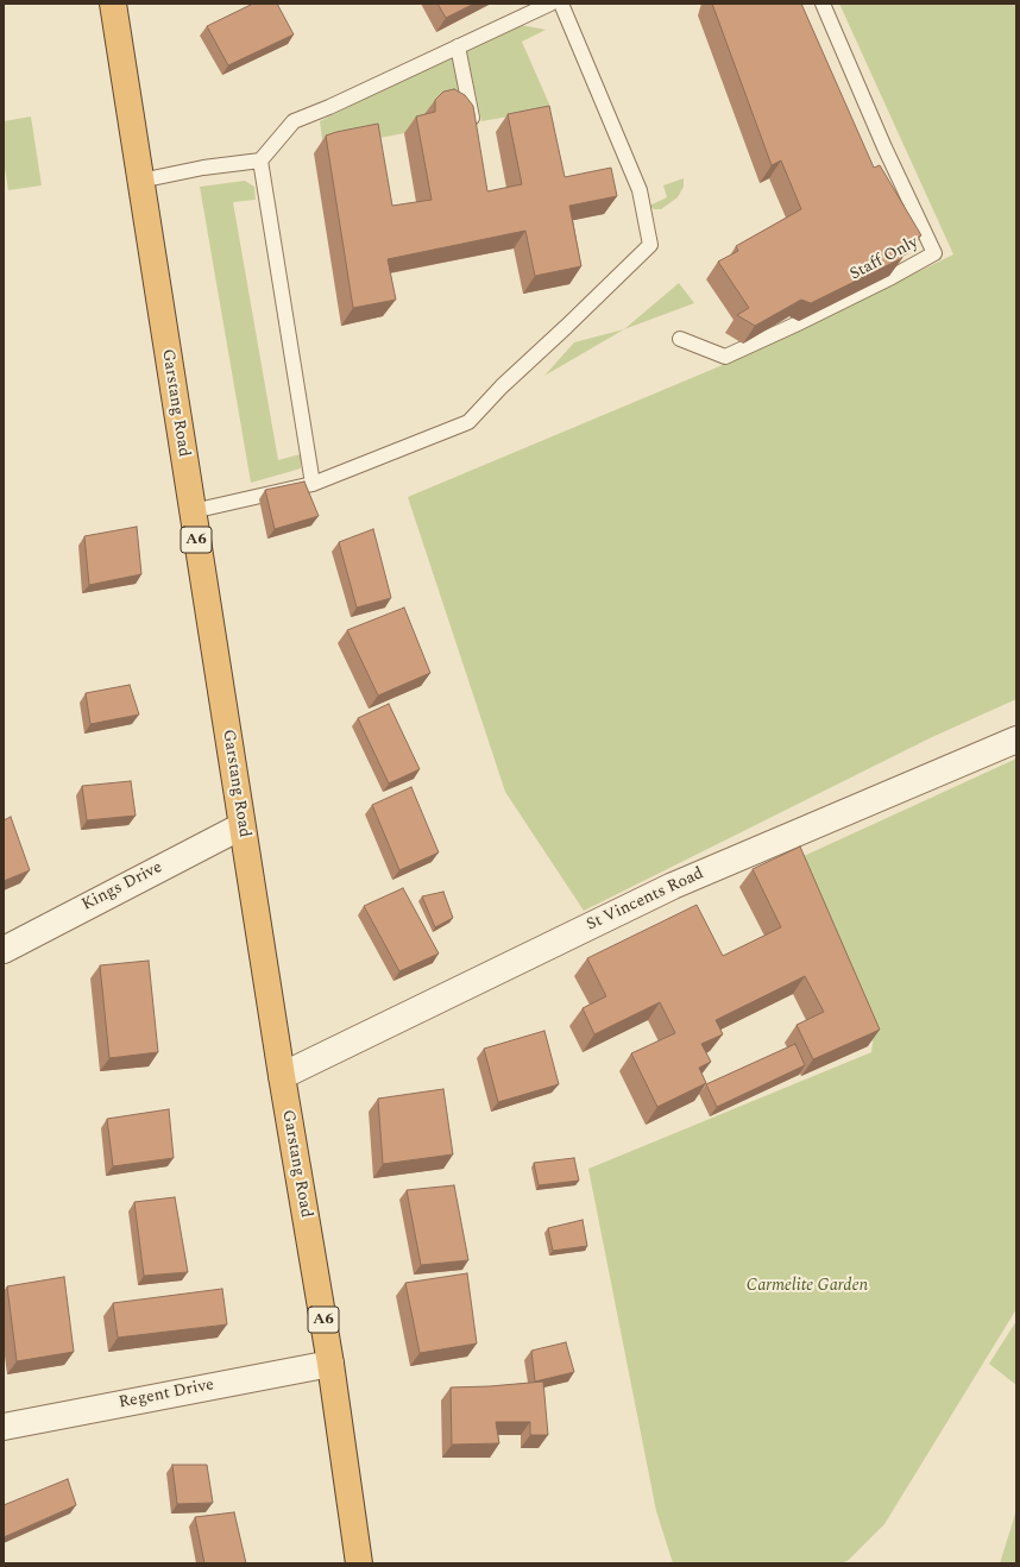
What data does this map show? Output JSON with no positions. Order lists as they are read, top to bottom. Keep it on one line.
{"streets":{"highway":["Garstang Road","A6"],"street":["Kings Drive","St Vincents Road","Regent Drive"],"lane":["Staff Only"]},"crossings":[["Garstang Road","Kings Drive"],["Garstang Road","St Vincents Road"],["Garstang Road","Regent Drive"]],"parks":["Carmelite Garden"]}
